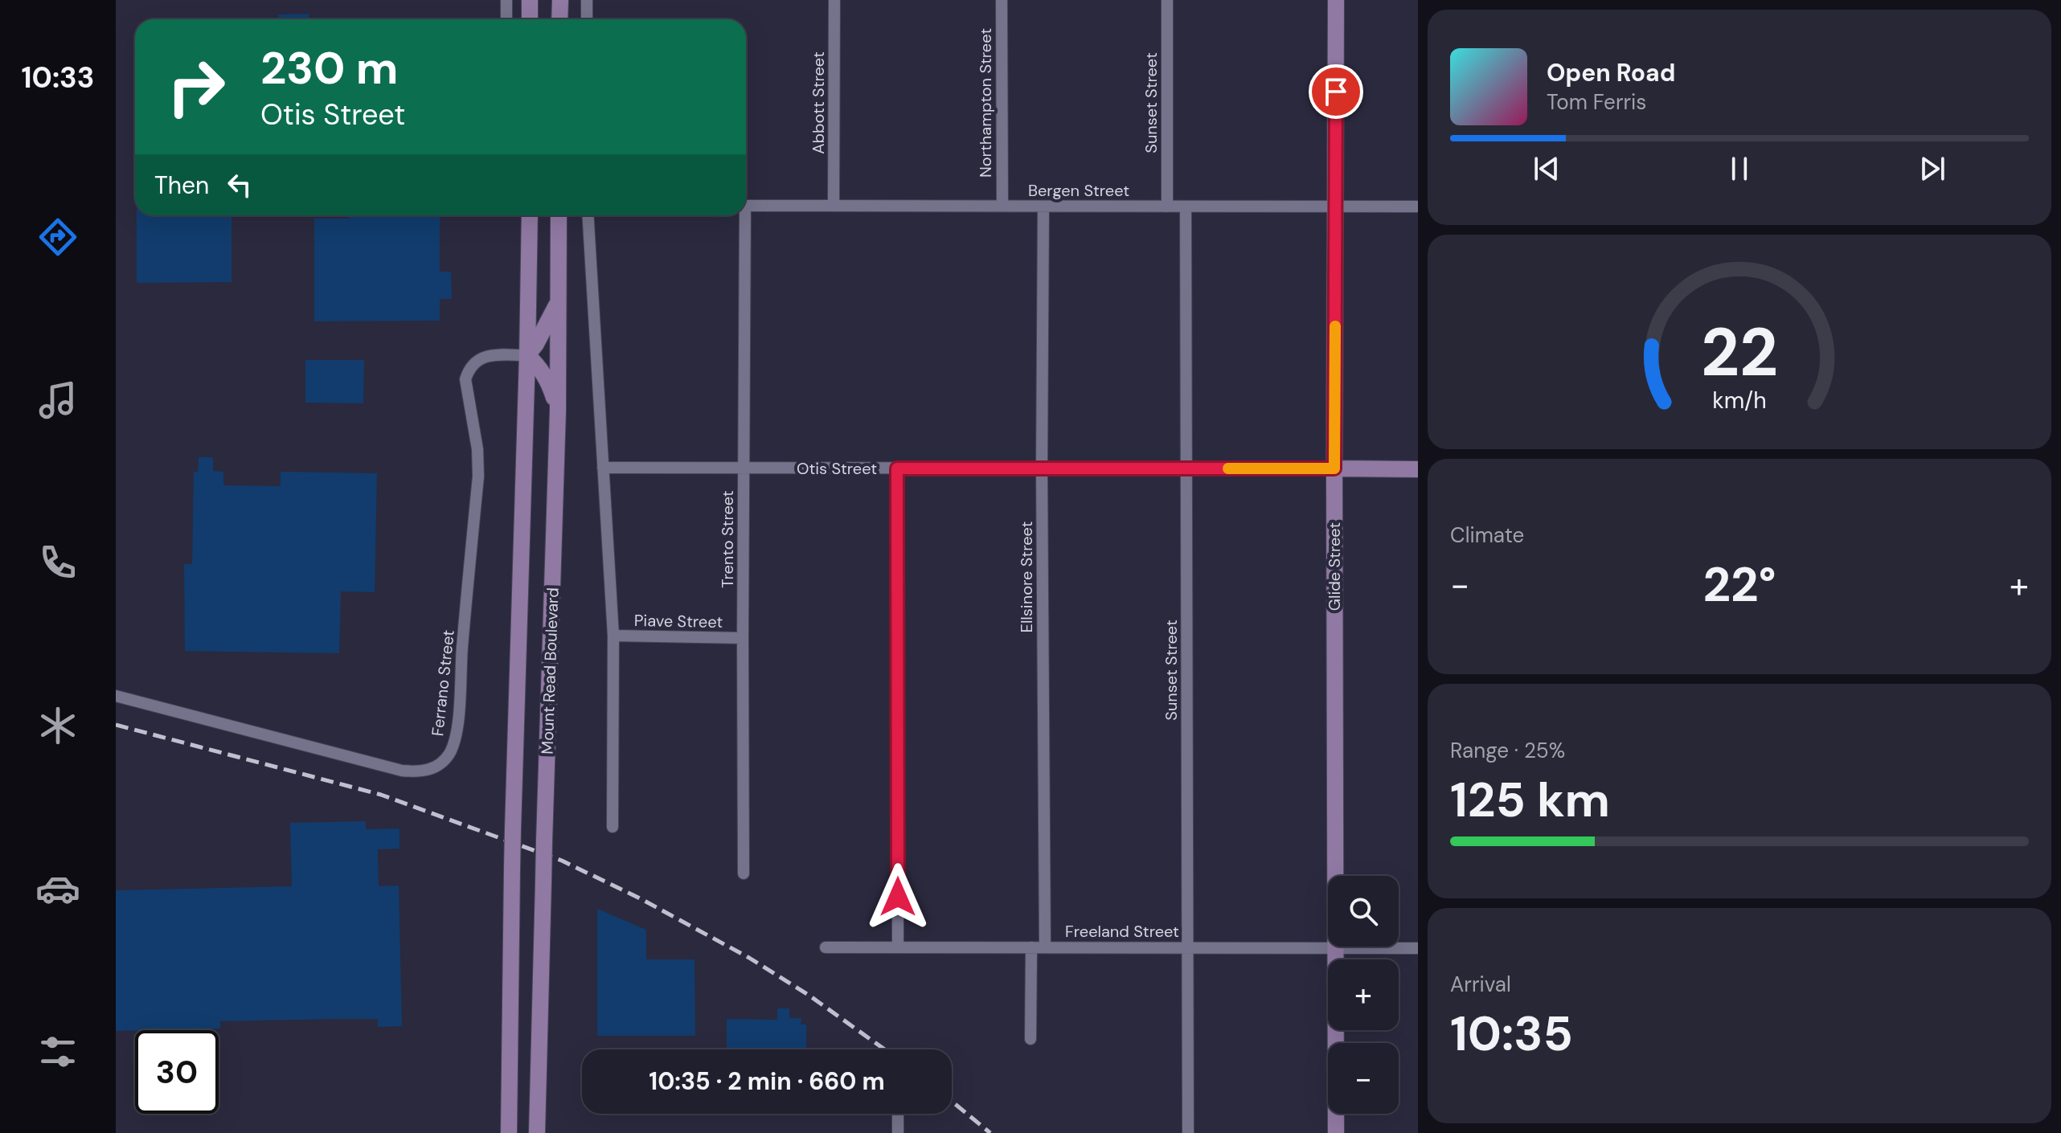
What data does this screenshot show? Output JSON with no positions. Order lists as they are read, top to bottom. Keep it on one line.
{"streets":{"main road":["Otis Street","Glide Street","Mount Read Boulevard"],"street":["Abbott Street","Northampton Street","Sunset Street","Bergen Street","Trento Street","Ellsinore Street","Piave Street","Ferrano Street","Freeland Street"]},"crossings":[["Abbott Street","Bergen Street"],["Northampton Street","Bergen Street"],["Sunset Street","Bergen Street"],["Sunset Street","Otis Street"],["Sunset Street","Freeland Street"],["Bergen Street","Glide Street"],["Bergen Street","Ellsinore Street"],["Otis Street","Trento Street"],["Otis Street","Glide Street"],["Otis Street","Ellsinore Street"],["Trento Street","Piave Street"],["Glide Street","Freeland Street"],["Ellsinore Street","Freeland Street"],["Mount Read Boulevard","Ferrano Street"]],"page":{"tabs":"10:33","turn":["230 m","Otis Street"],"song":["Open Road","Tom Ferris"],"then":"Then","tile":["Climate",["Range · 25%","125 km"],["Arrival","10:35"]],"heat":["−","22°","+"],"map_buttons":["+","−"],"limit":"30","trip":"10:35 · 2 min · 660 m","gauge":["22","km/h"]}}
